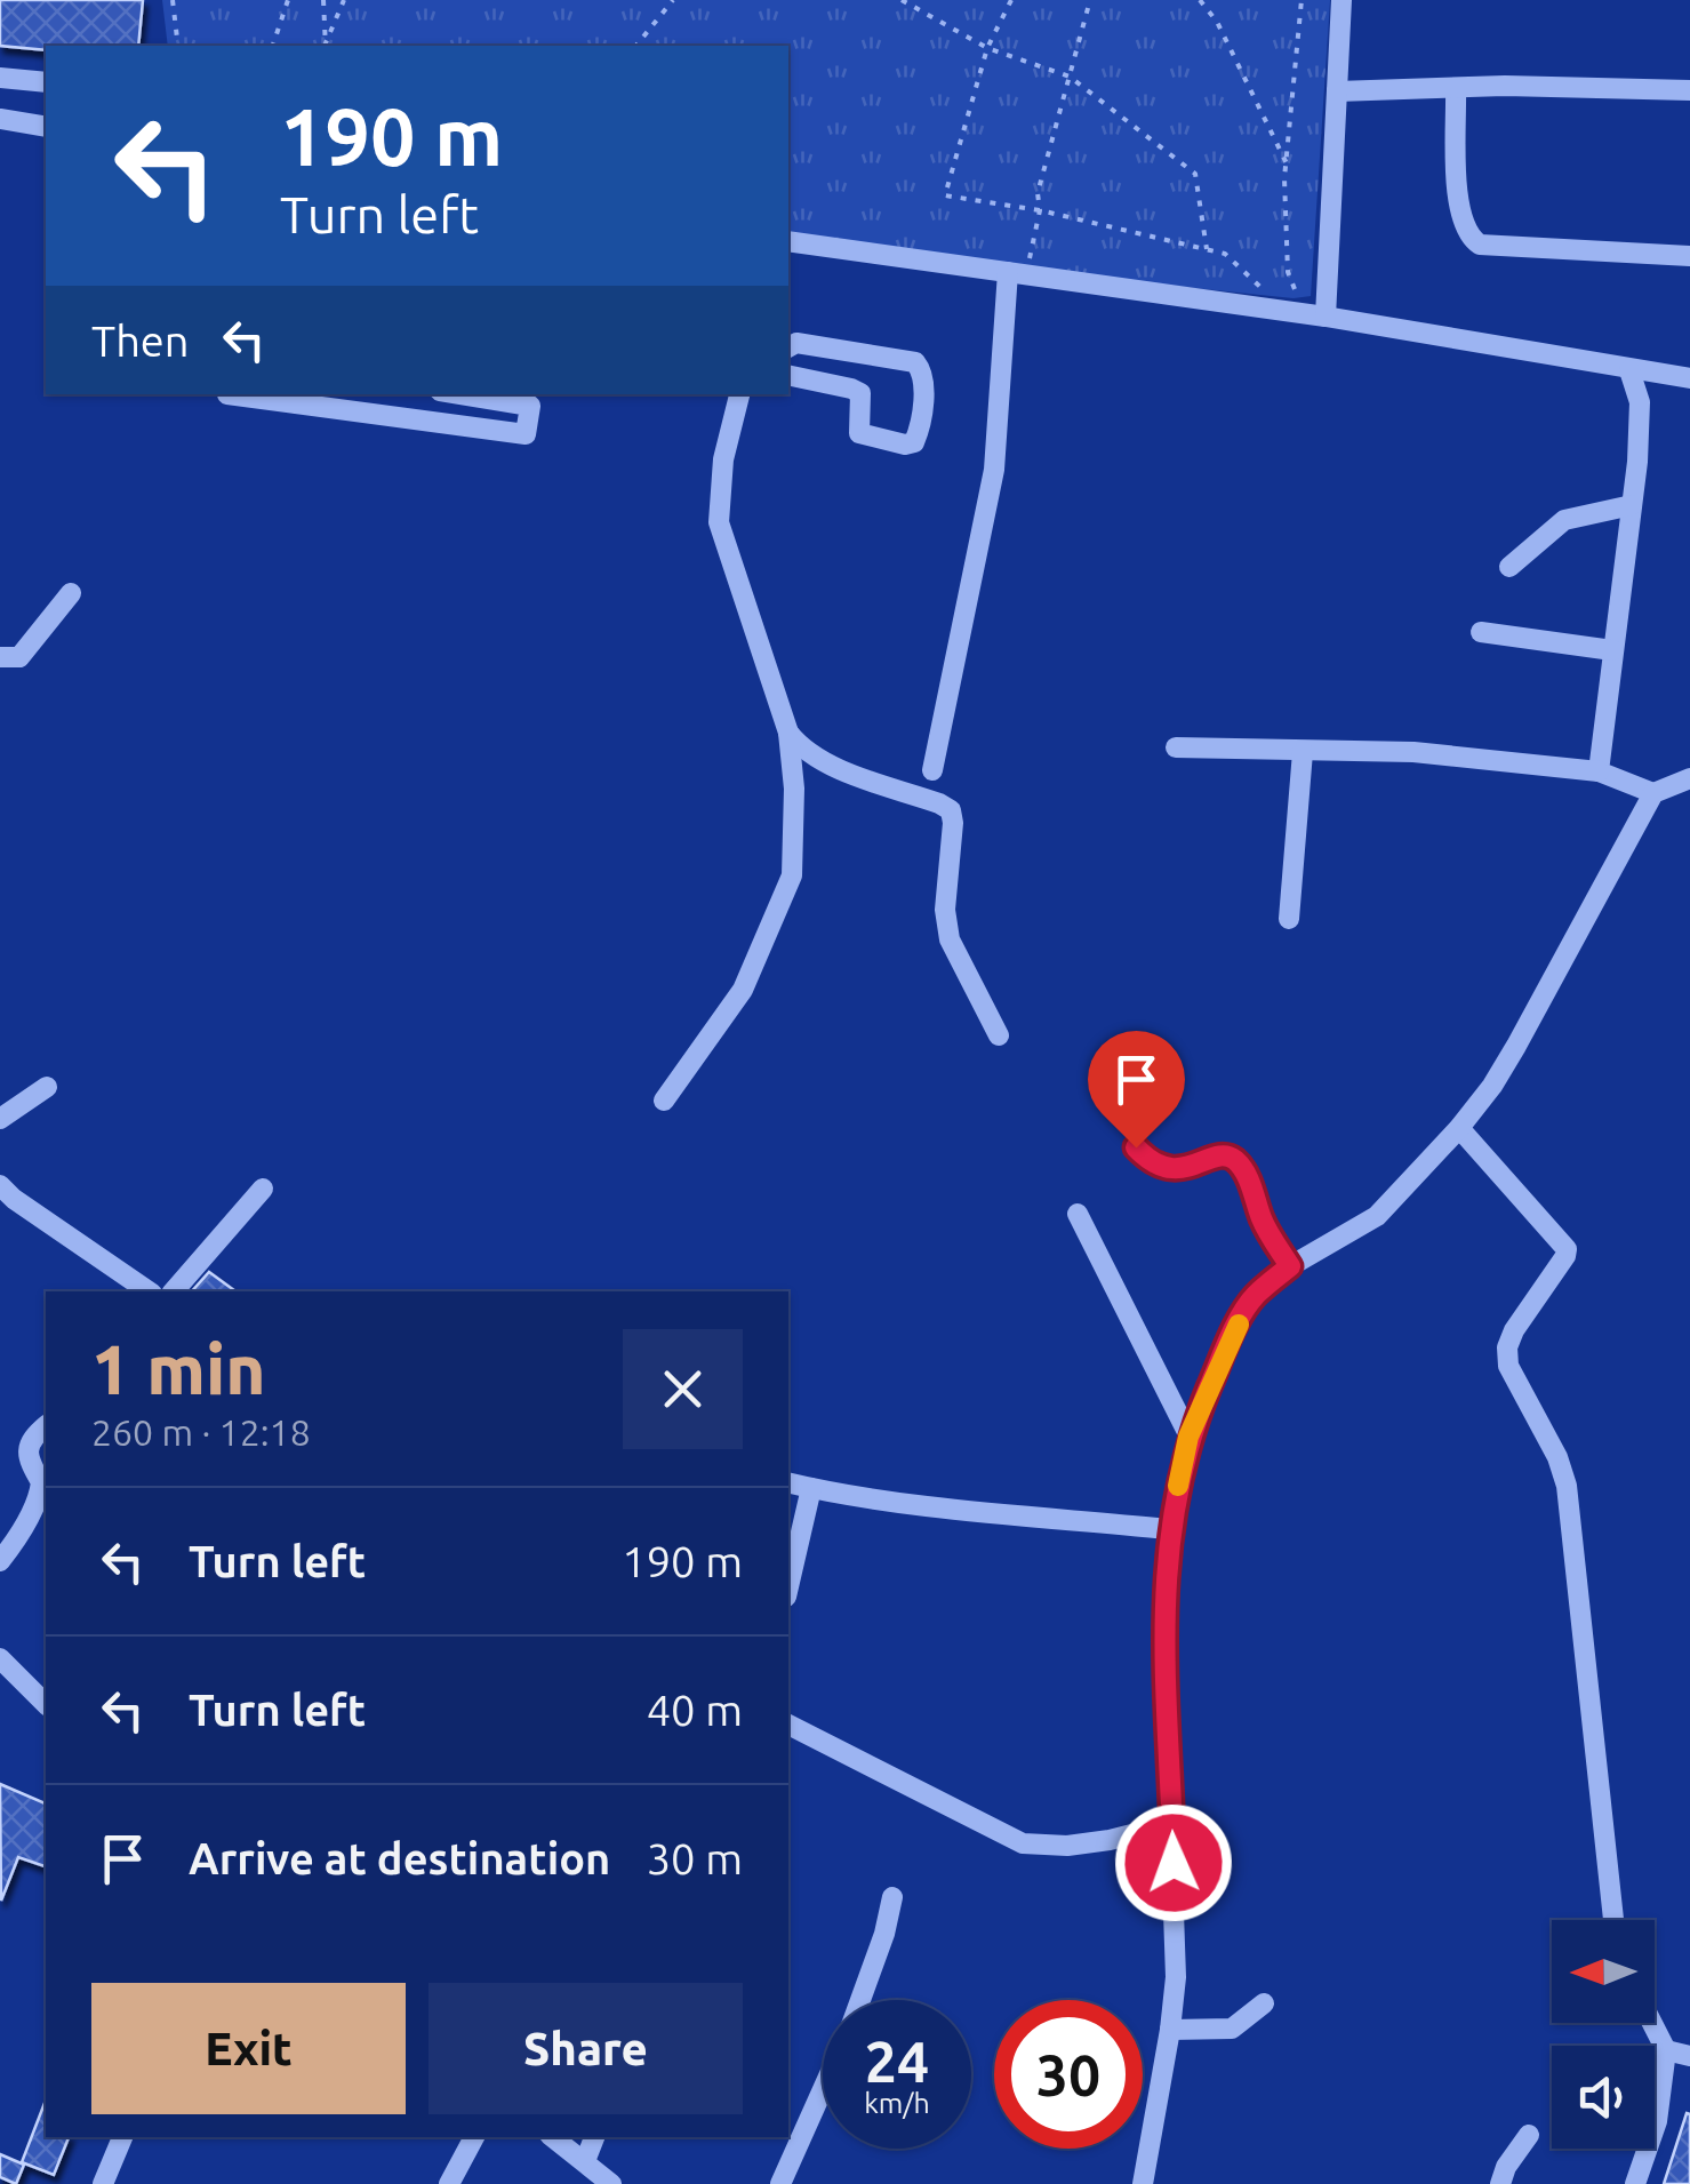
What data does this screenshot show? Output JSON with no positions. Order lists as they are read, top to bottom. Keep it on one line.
{"north":"left","page":{"turn":["190 m","Turn left"],"then":"Then","heading":["1 min","260 m · 12:18"],"list":[{"name":"Turn left","value":"190 m"},{"name":"Turn left","value":"40 m"},{"name":"Arrive at destination","value":"30 m"}],"buttons":["Exit","Share"],"speed":"24 km/h","limit":"30"}}
